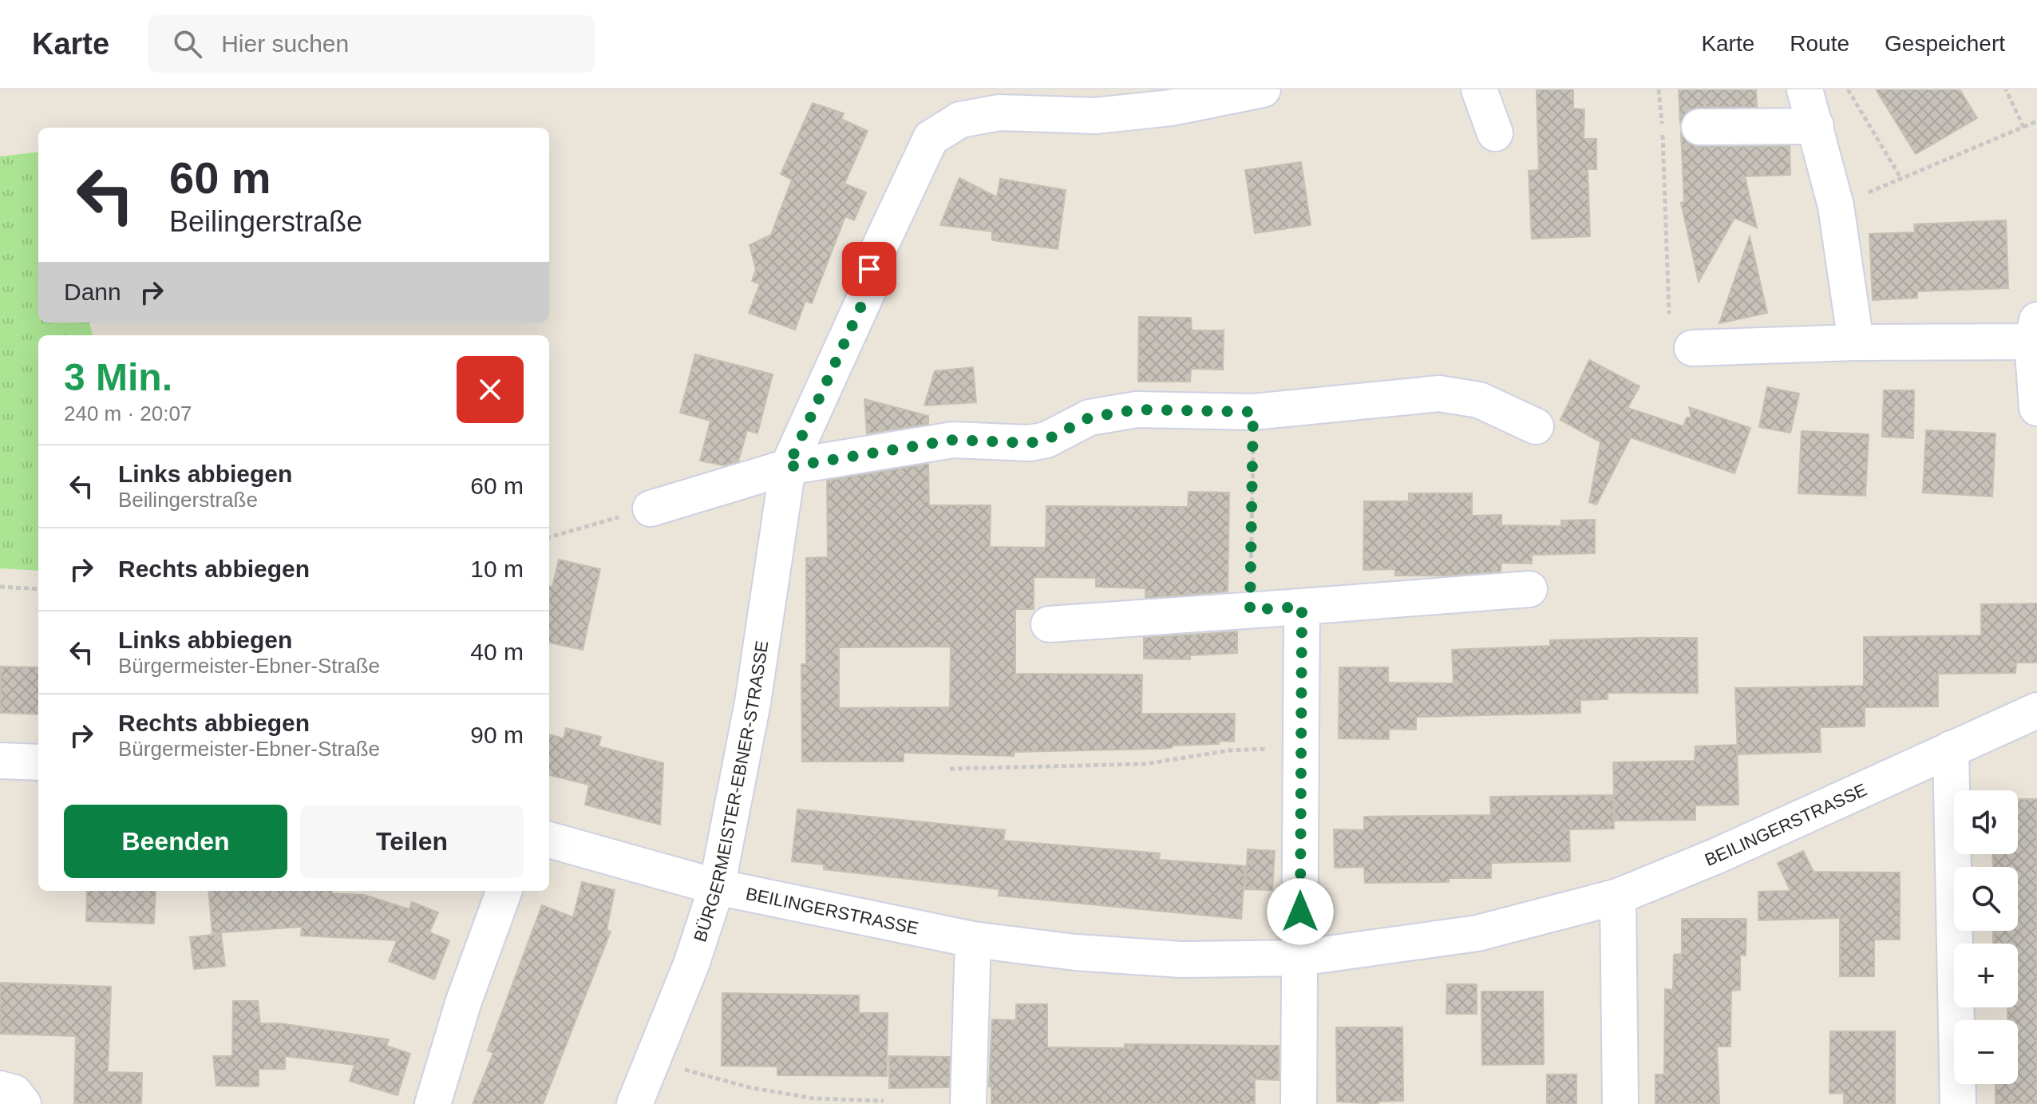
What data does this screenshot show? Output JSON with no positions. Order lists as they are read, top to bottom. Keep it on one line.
{"streets":{"street":["BÜRGERMEISTER-EBNER-STRASSE","BEILINGERSTRASSE"]},"crossings":[["BÜRGERMEISTER-EBNER-STRASSE","BEILINGERSTRASSE"]],"page":{"header":"Karte","search":"Hier suchen","nav":["Karte","Route","Gespeichert"],"turn":["60 m","Beilingerstraße"],"then":"Dann","heading":["3 Min.","240 m · 20:07"],"list":[{"name":"Links abbiegen","note":"Beilingerstraße","value":"60 m"},{"name":"Rechts abbiegen","value":"10 m"},{"name":"Links abbiegen","note":"Bürgermeister-Ebner-Straße","value":"40 m"},{"name":"Rechts abbiegen","note":"Bürgermeister-Ebner-Straße","value":"90 m"}],"map_buttons":["+","−"],"buttons":["Beenden","Teilen"]}}
